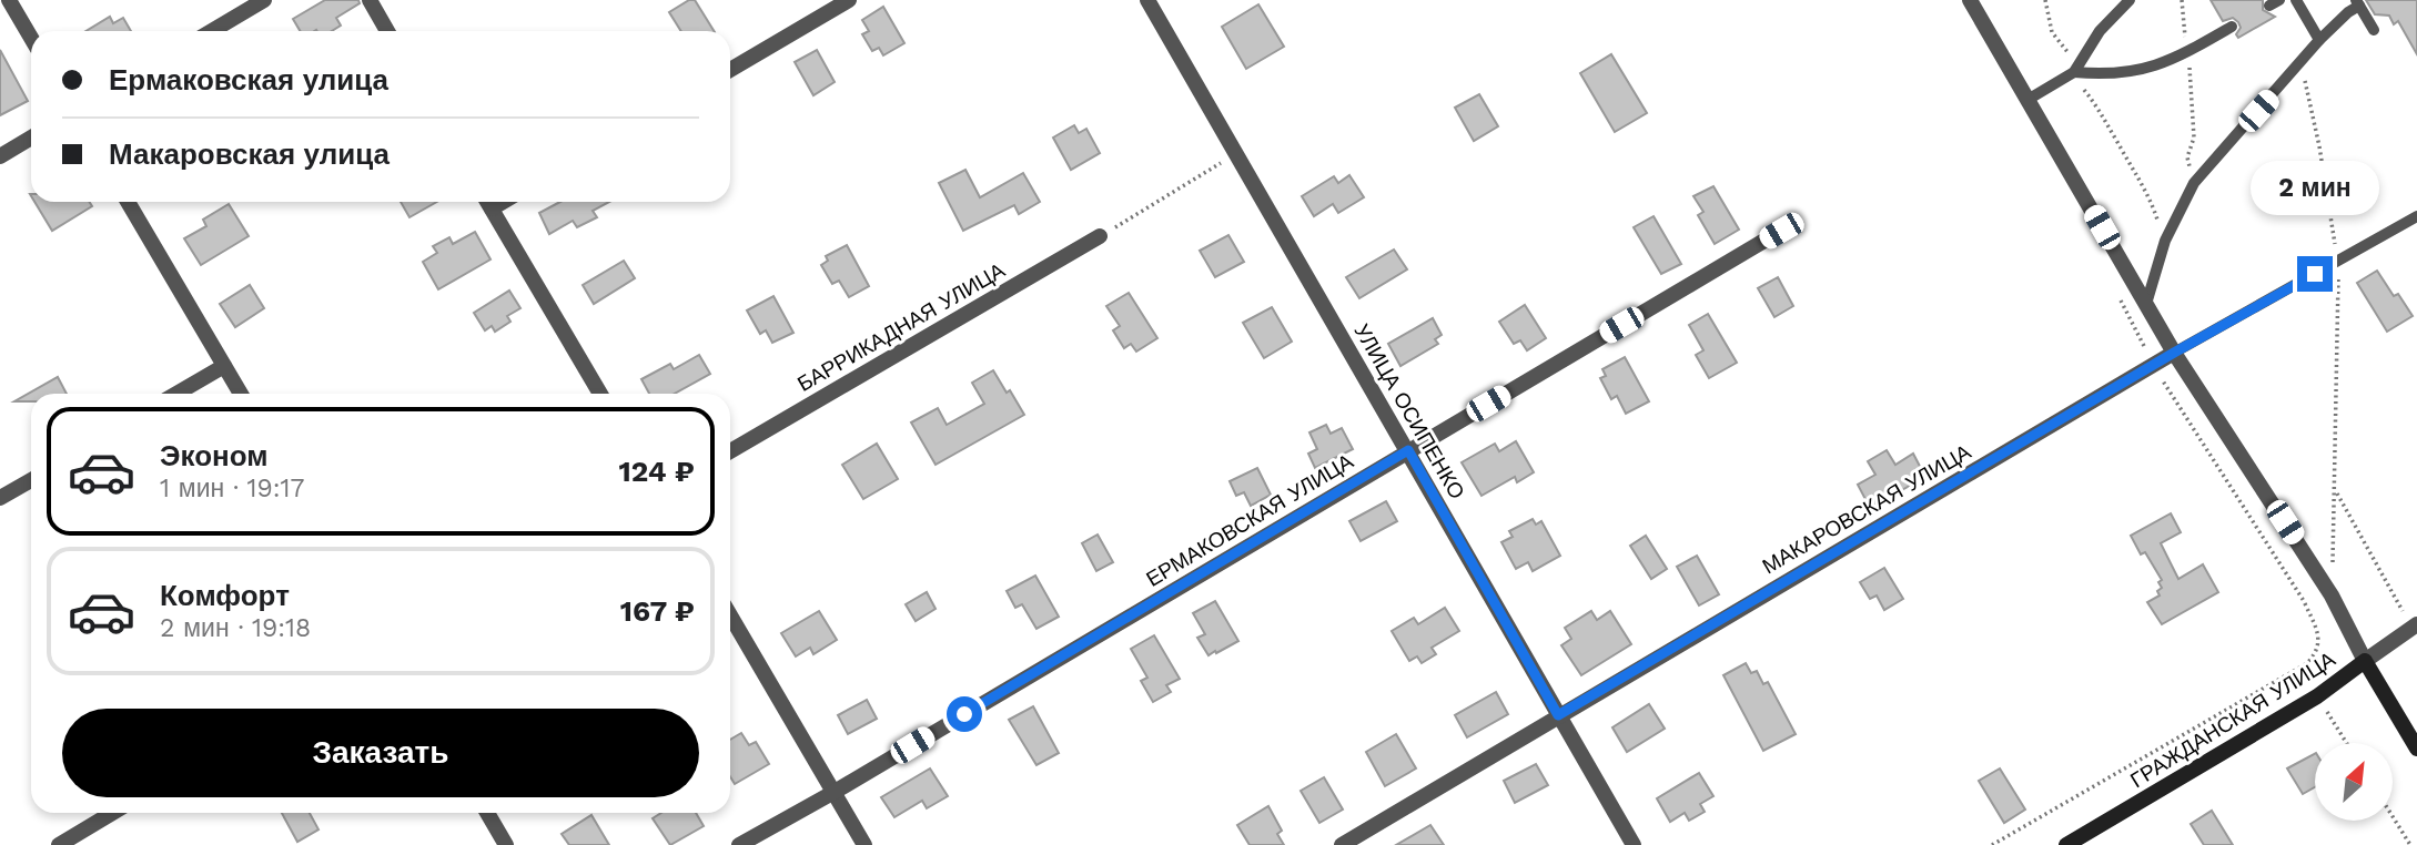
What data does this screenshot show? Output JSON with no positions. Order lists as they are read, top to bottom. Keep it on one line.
{"streets":{"main road":["ГРАЖДАНСКАЯ УЛИЦА"],"street":["БАРРИКАДНАЯ УЛИЦА","УЛИЦА ОСИПЕНКО","МАКАРОВСКАЯ УЛИЦА","ЕРМАКОВСКАЯ УЛИЦА"]},"crossings":[["УЛИЦА ОСИПЕНКО","МАКАРОВСКАЯ УЛИЦА"],["УЛИЦА ОСИПЕНКО","ЕРМАКОВСКАЯ УЛИЦА"]],"north":"top right","page":{"banner":["Ермаковская улица","Макаровская улица"],"bubble":"2 мин","list":[{"name":"Эконом","note":"1 мин · 19:17","value":"124 ₽"},{"name":"Комфорт","note":"2 мин · 19:18","value":"167 ₽"}],"buttons":"Заказать"}}
